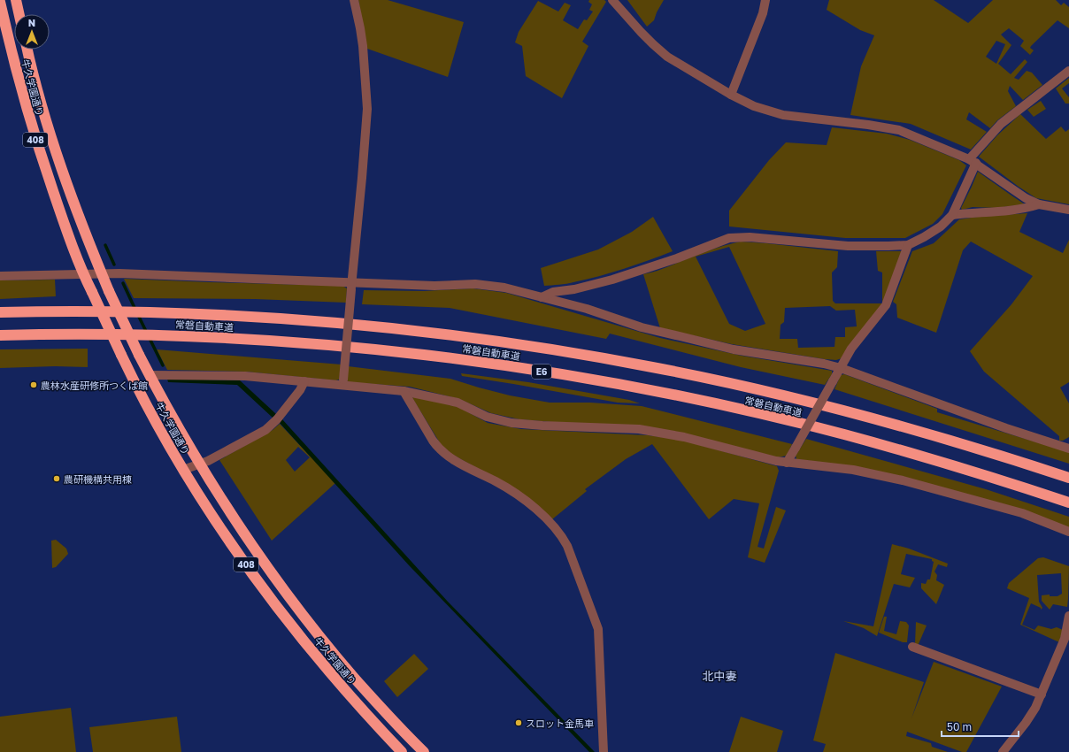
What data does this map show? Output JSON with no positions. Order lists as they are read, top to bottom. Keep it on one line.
{"streets":{"highway":["牛久学園通り","408","常磐自動車道","E6"]},"districts":["北中妻"],"places":["農林水産研修所つくば館","農研機構共用棟","スロット金馬車"],"scale_bar":"50 m","north":"top"}
